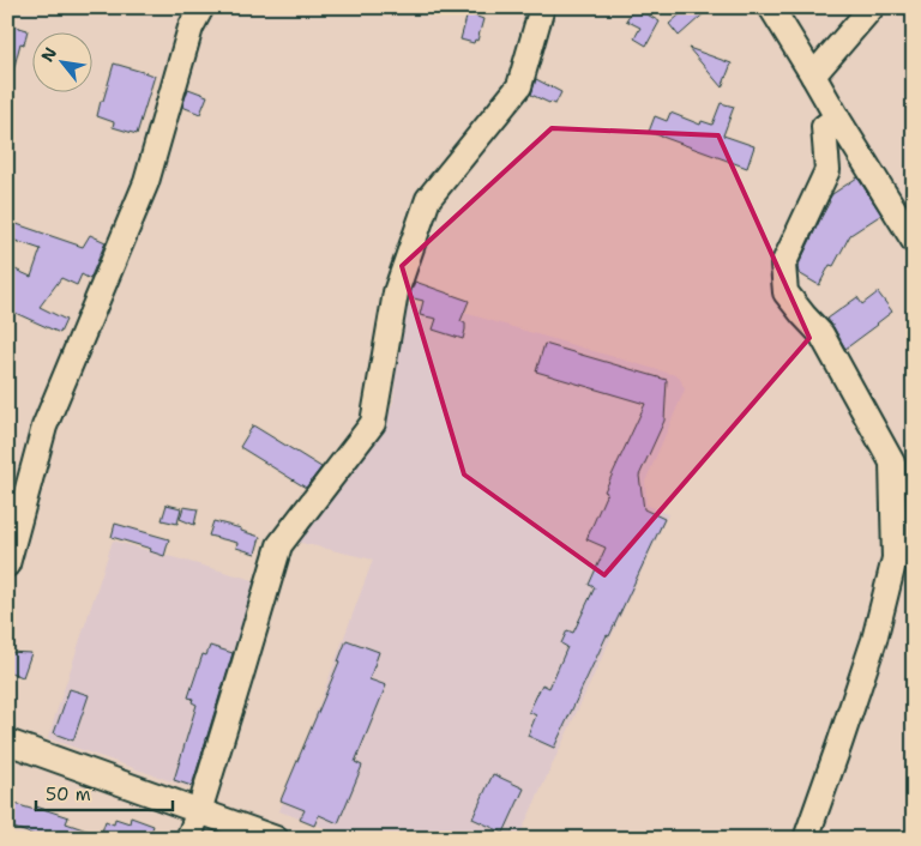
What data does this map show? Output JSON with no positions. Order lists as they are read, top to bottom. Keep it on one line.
{"scale_bar":"50 m","north":"top left"}
